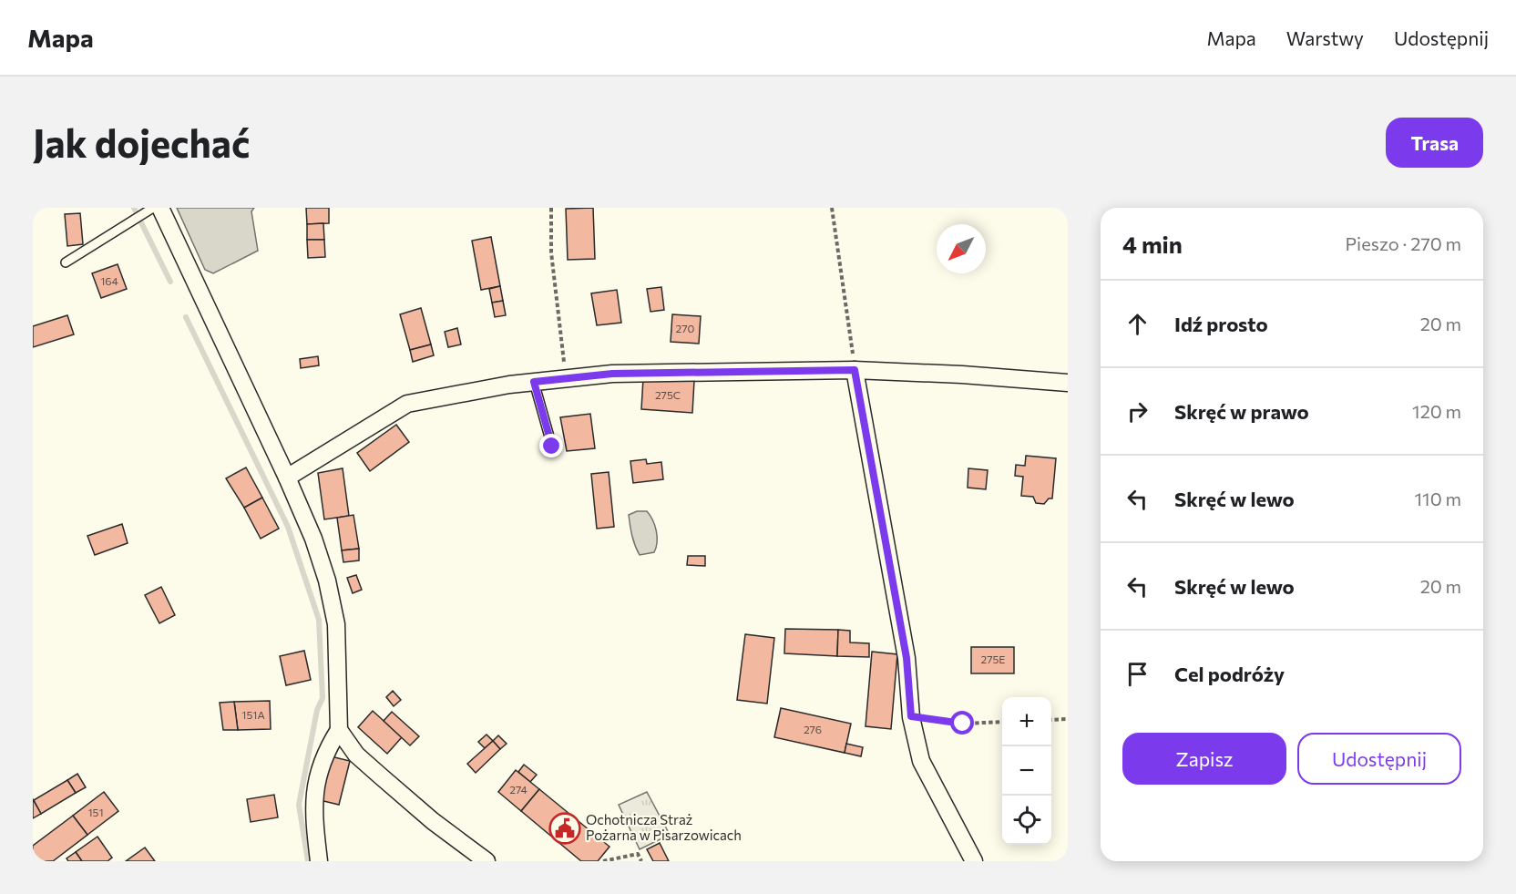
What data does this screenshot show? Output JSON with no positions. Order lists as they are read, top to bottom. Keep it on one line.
{"places":{"public building":["Ochotnicza Straż Pożarna w Pisarzowicach"]},"house_numbers":["164","270","275C","275E","151A","276","274","151"],"north":"bottom left","page":{"header":"Mapa","nav":["Mapa","Warstwy","Udostępnij"],"buttons":["Trasa",["Zapisz","Udostępnij"]],"title":"Jak dojechać","heading":["4 min","Pieszo · 270 m"],"list":[["Idź prosto","20 m"],["Skręć w prawo","120 m"],["Skręć w lewo","110 m"],["Skręć w lewo","20 m"],"Cel podróży"],"map_buttons":["+","−"]}}
